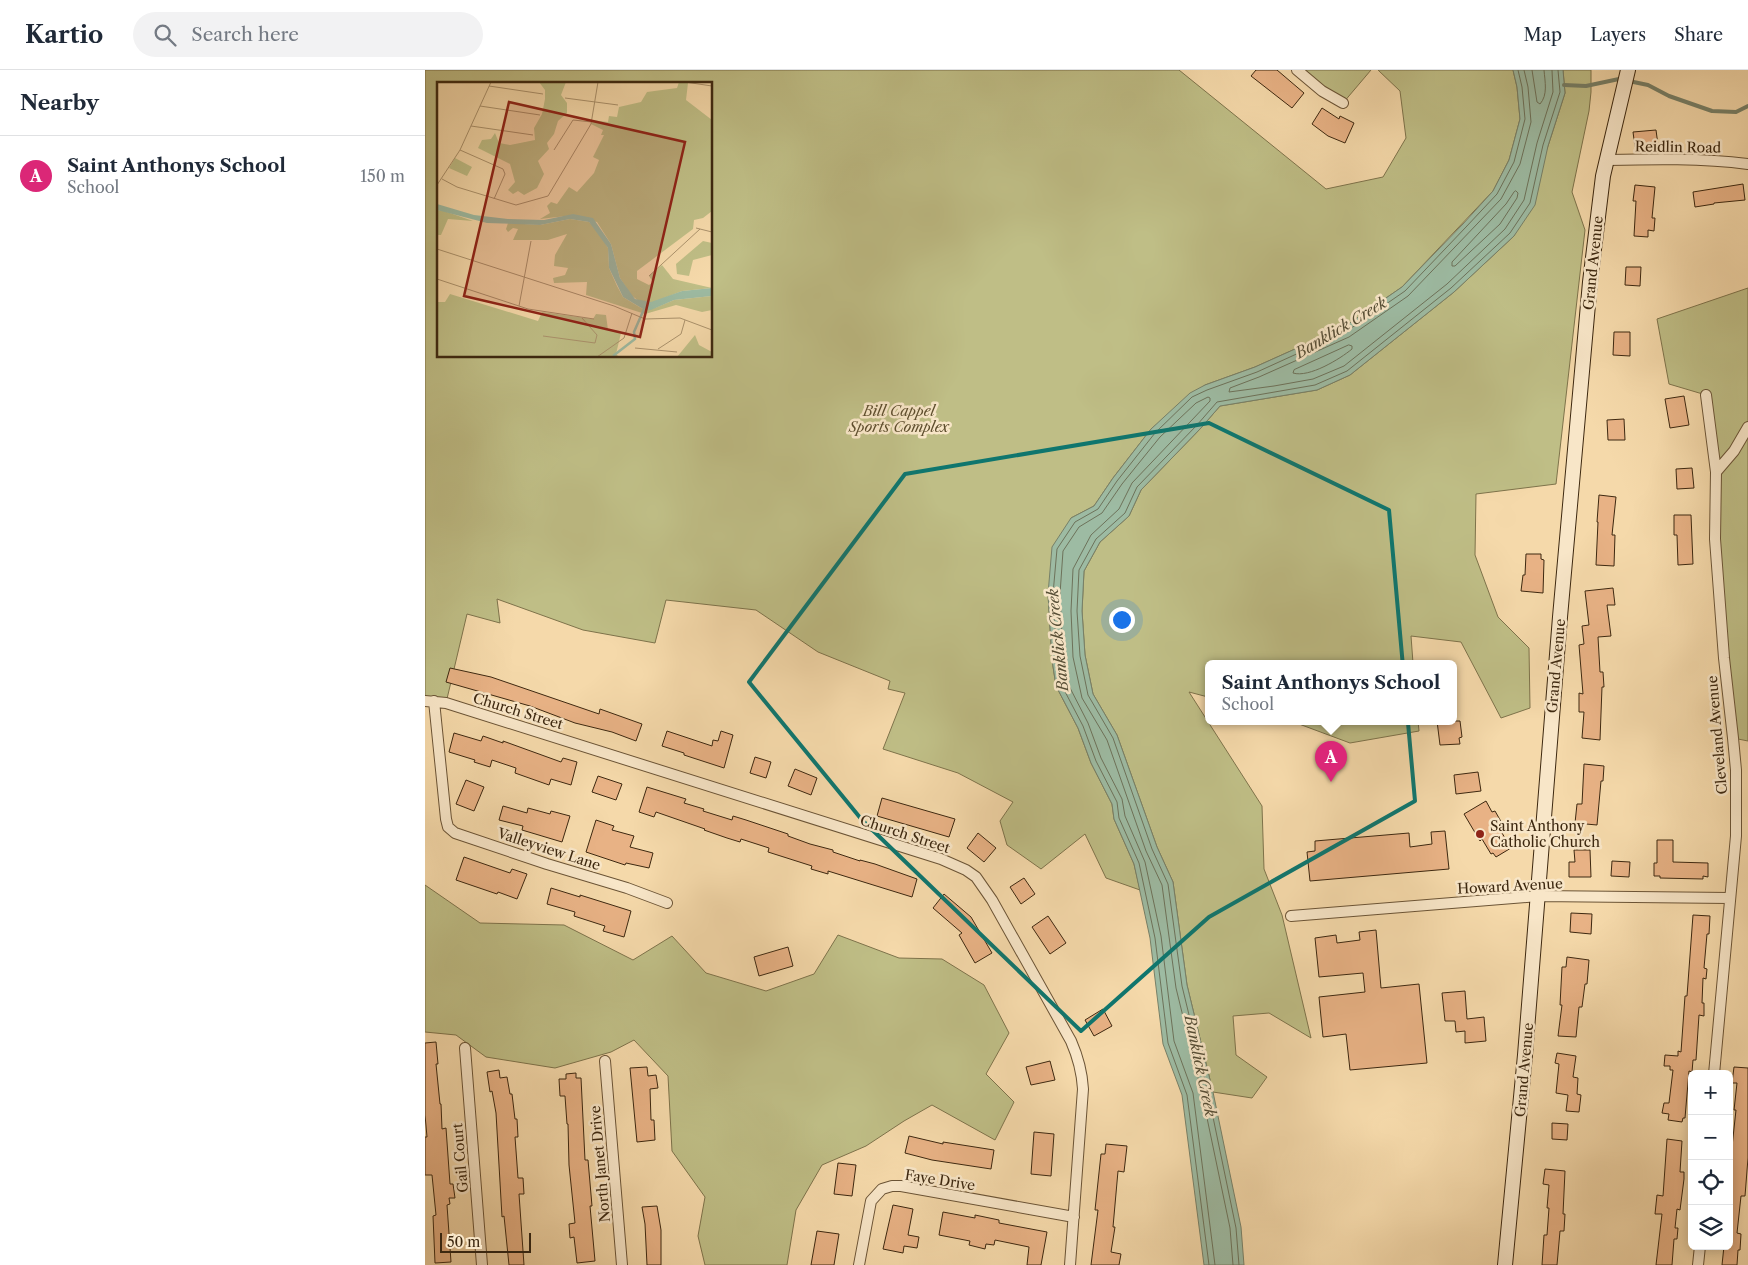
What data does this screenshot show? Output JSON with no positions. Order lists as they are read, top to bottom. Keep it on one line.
{"streets":{"street":["Reidlin Road","Grand Avenue","Church Street","Cleveland Avenue","Valleyview Lane","Howard Avenue","Gail Court","North Janet Drive","Faye Drive"]},"crossings":[["Reidlin Road","Grand Avenue"],["Grand Avenue","Howard Avenue"],["Church Street","Valleyview Lane"],["Church Street","Faye Drive"],["Cleveland Avenue","Howard Avenue"]],"water":["Banklick Creek"],"parks":["Bill Cappel Sports Complex"],"places":["Saint Anthony Catholic Church"],"scale_bar":"50 m","page":{"header":"Kartio","search":"Search here","nav":["Map","Layers","Share"],"heading":"Nearby","list":[{"mark":"A","name":"Saint Anthonys School","note":"School","value":"150 m"}],"popup":["Saint Anthonys School","School"],"pins":"A","map_buttons":["+","−"],"scale":"50 m"}}
